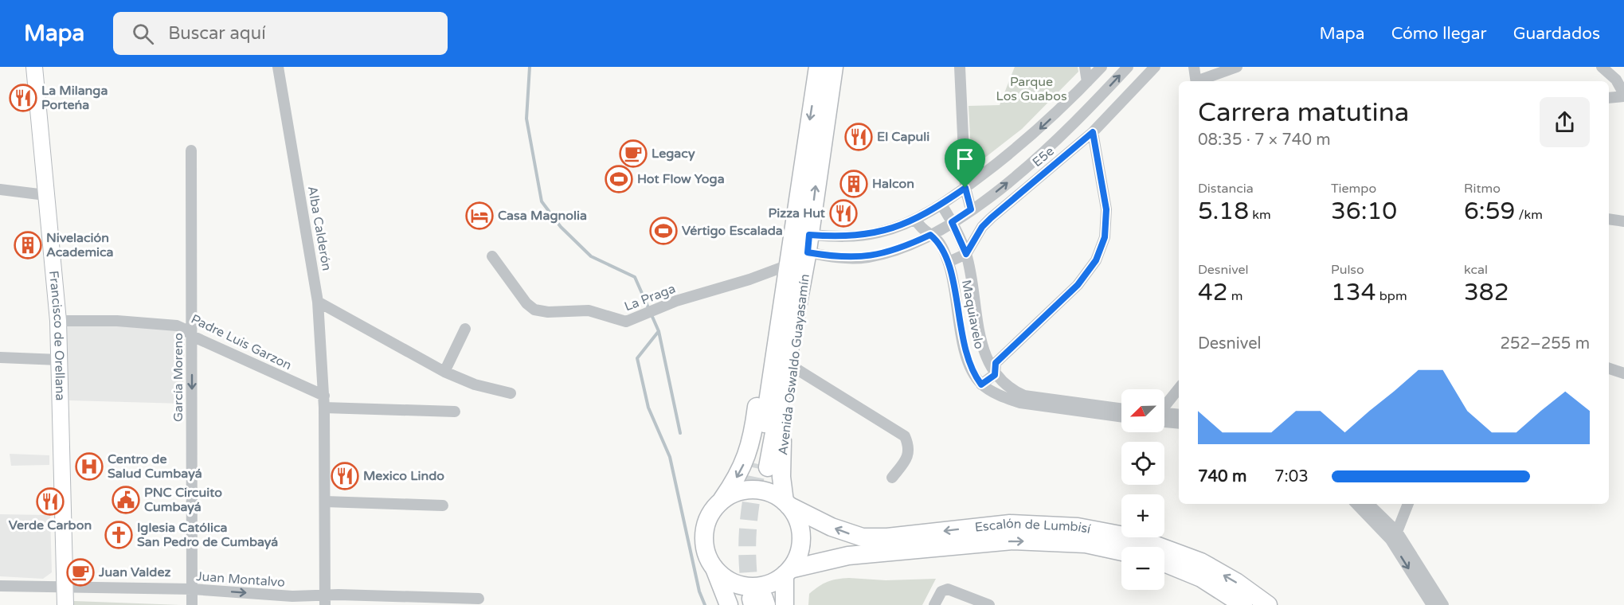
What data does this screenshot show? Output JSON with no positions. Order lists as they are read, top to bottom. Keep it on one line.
{"streets":{"main road":["Avenida Oswaldo Guayasamín","Escalón de Lumbisí"],"street":["E5e","Alba Calderón","La Praga","Maquiavelo","Francisco de Orellana","Padre Luis Garzon","García Moreno","Juan Montalvo"]},"crossings":[["E5e","Maquiavelo"],["Alba Calderón","Padre Luis Garzon"],["Alba Calderón","Juan Montalvo"],["La Praga","Avenida Oswaldo Guayasamín"],["Francisco de Orellana","Padre Luis Garzon"],["Francisco de Orellana","Juan Montalvo"],["Padre Luis Garzon","García Moreno"],["Avenida Oswaldo Guayasamín","Escalón de Lumbisí"],["García Moreno","Juan Montalvo"]],"one_way":["García Moreno"],"parks":["Parque Los Guabos"],"places":{"restaurant":["La Milanga Porteńa","El Capuli","Pizza Hut","Mexico Lindo","Verde Carbon"],"cafe":["Legacy","Juan Valdez"],"sports":["Hot Flow Yoga","Vértigo Escalada"],"building":["Halcon","Nivelación Academica"],"hotel":["Casa Magnolia"],"hospital":["Centro de Salud Cumbayá"],"public building":["PNC Circuito Cumbayá"],"church":["Iglesia Católica San Pedro de Cumbayá"]},"north":"bottom left","page":{"header":"Mapa","search":"Buscar aquí","nav":["Mapa","Cómo llegar","Guardados"],"heading":["Carrera matutina","08:35 · 7 × 740 m"],"stats":[["Distancia","5.18 km"],["Tiempo","36:10"],["Ritmo","6:59 /km"],["Desnivel","42 m"],["Pulso","134 bpm"],["kcal","382"]],"chart":["Desnivel","252–255 m"],"map_buttons":["+","−"],"list":[{"name":"740 m","note":"7:03"}]}}
